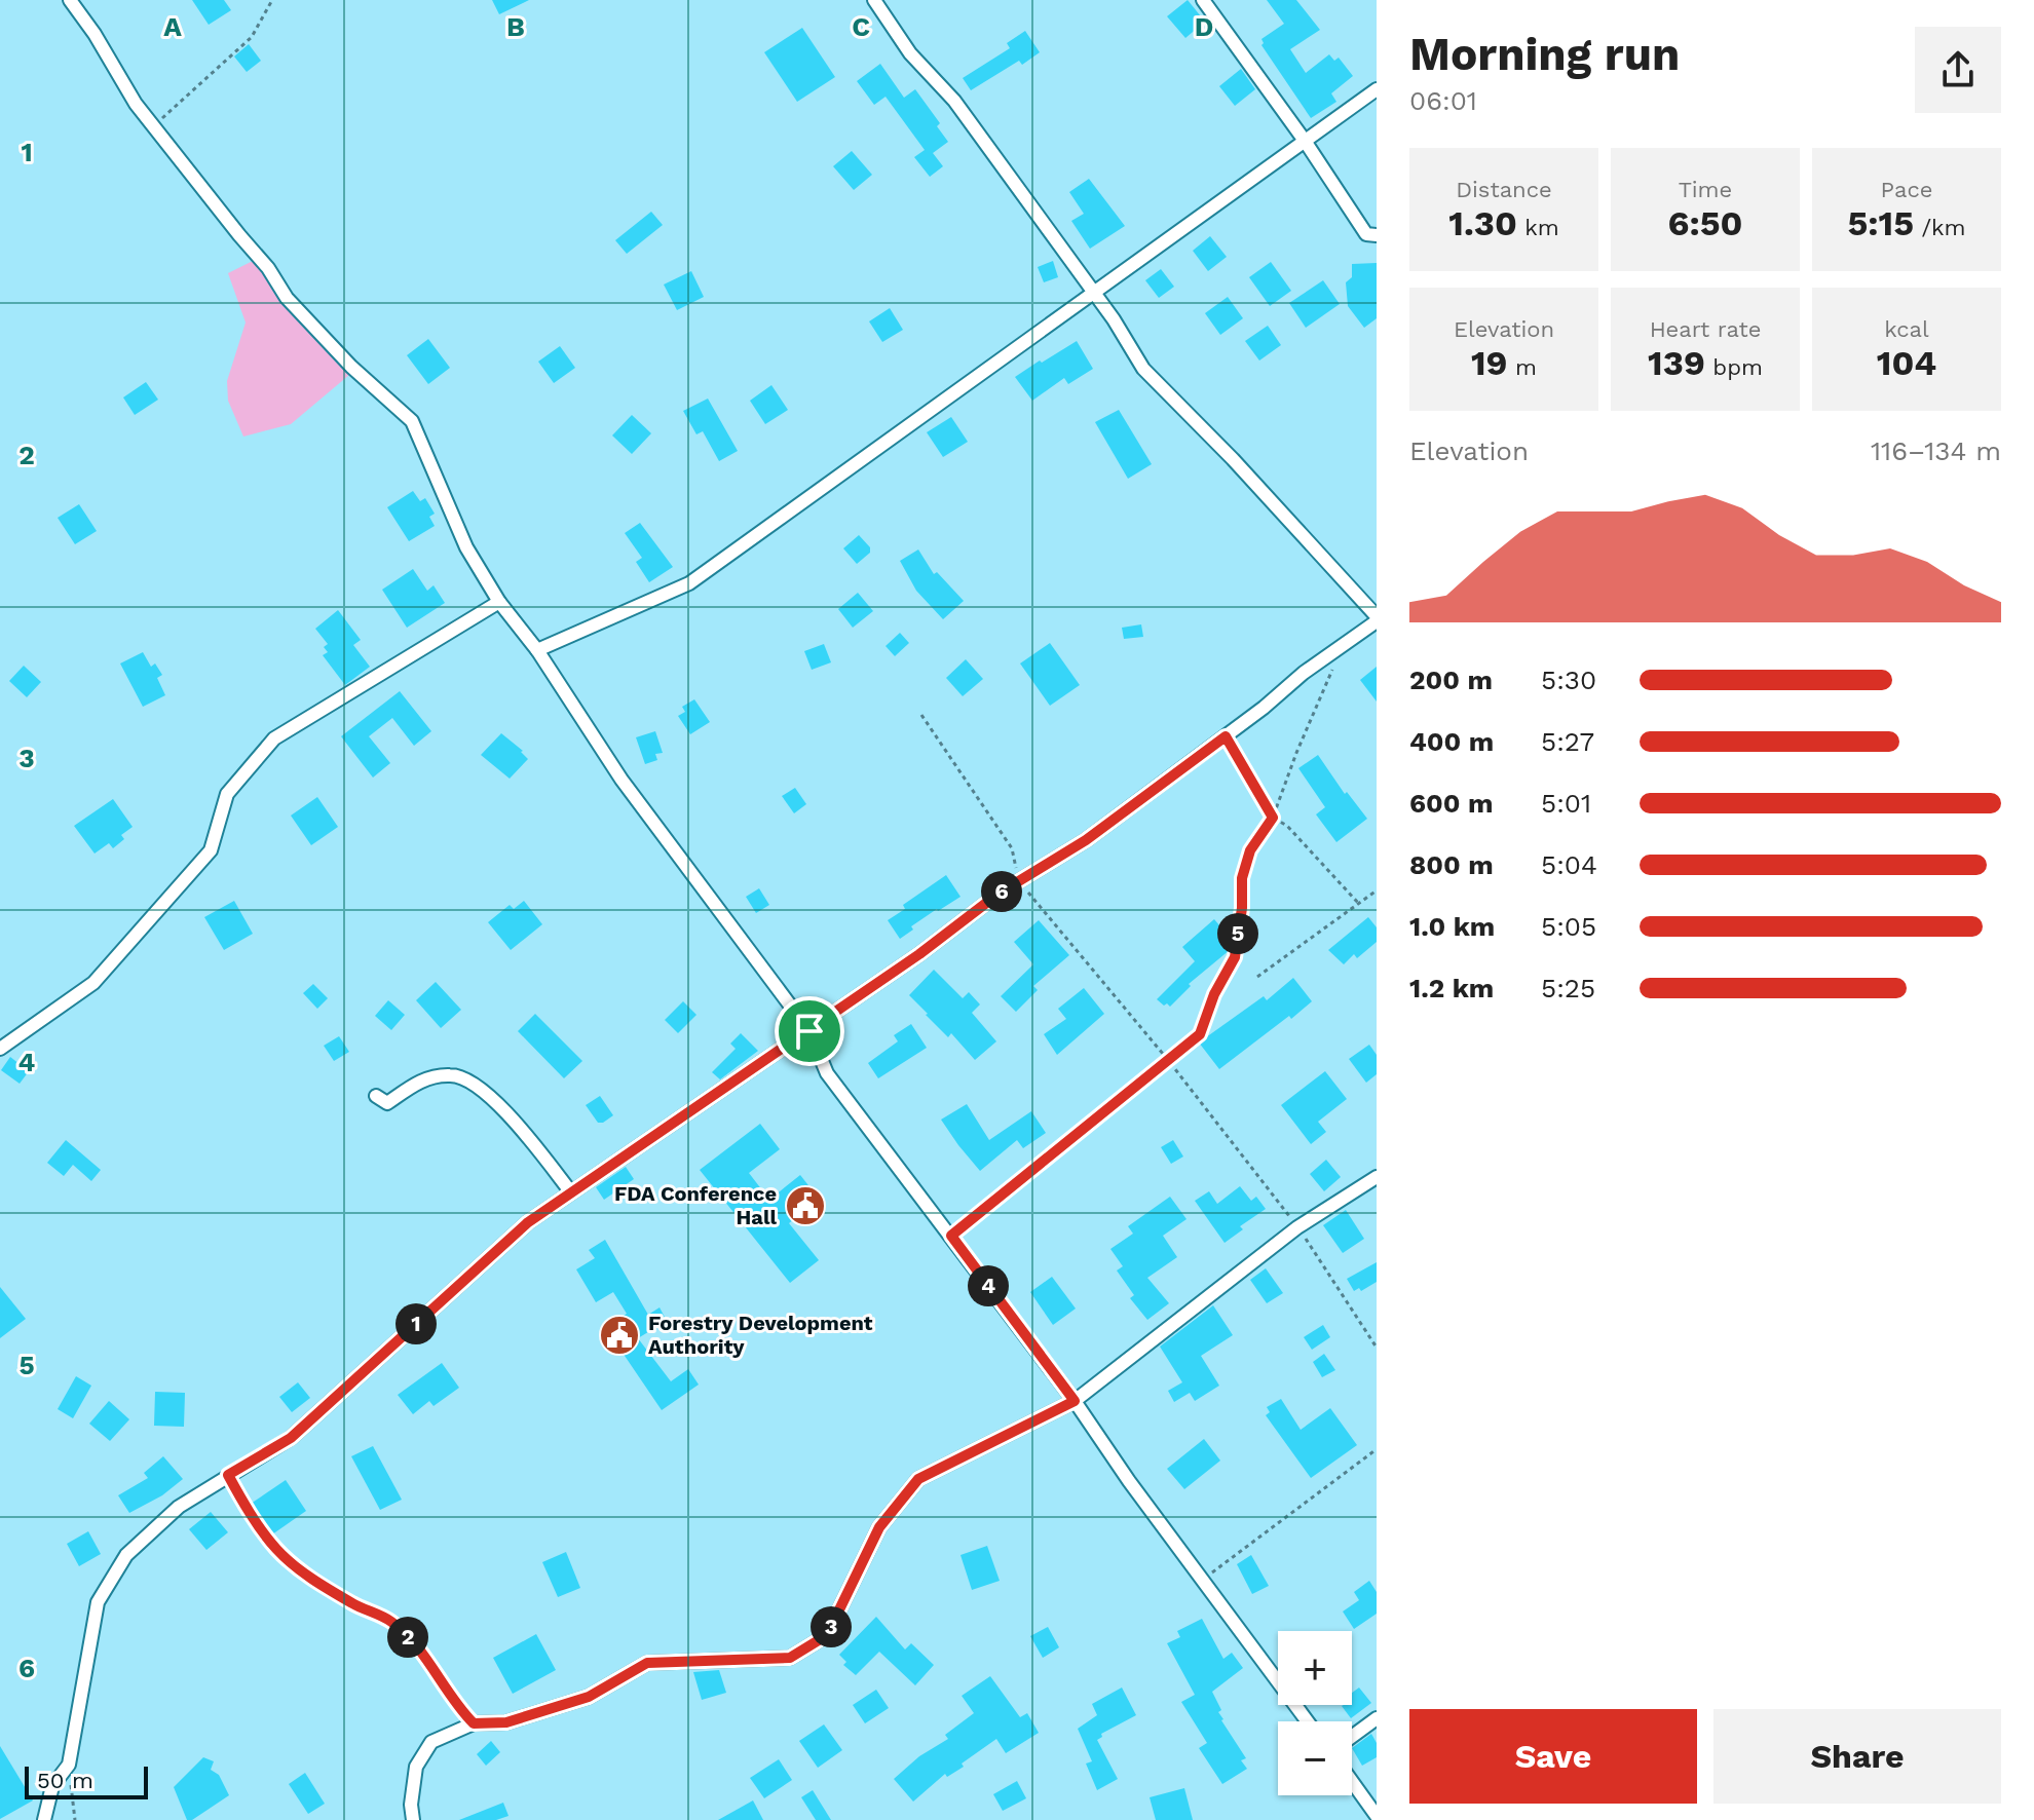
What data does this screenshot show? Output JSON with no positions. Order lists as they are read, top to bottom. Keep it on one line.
{"places":{"public building":["FDA Conference Hall","Forestry Development Authority"]},"scale_bar":"50 m","page":{"heading":["Morning run","06:01"],"stats":[["Distance","1.30 km"],["Time","6:50"],["Pace","5:15 /km"],["Elevation","19 m"],["Heart rate","139 bpm"],["kcal","104"]],"chart":["Elevation","116–134 m"],"list":[{"name":"200 m","note":"5:30"},{"name":"400 m","note":"5:27"},{"name":"600 m","note":"5:01"},{"name":"800 m","note":"5:04"},{"name":"1.0 km","note":"5:05"},{"name":"1.2 km","note":"5:25"}],"pins":["6","5","4","1","3","2"],"map_buttons":["+","−"],"buttons":["Save","Share"],"scale":"50 m"},"grid":{"columns":["A","B","C","D"],"rows":["1","2","3","4","5","6"]}}
